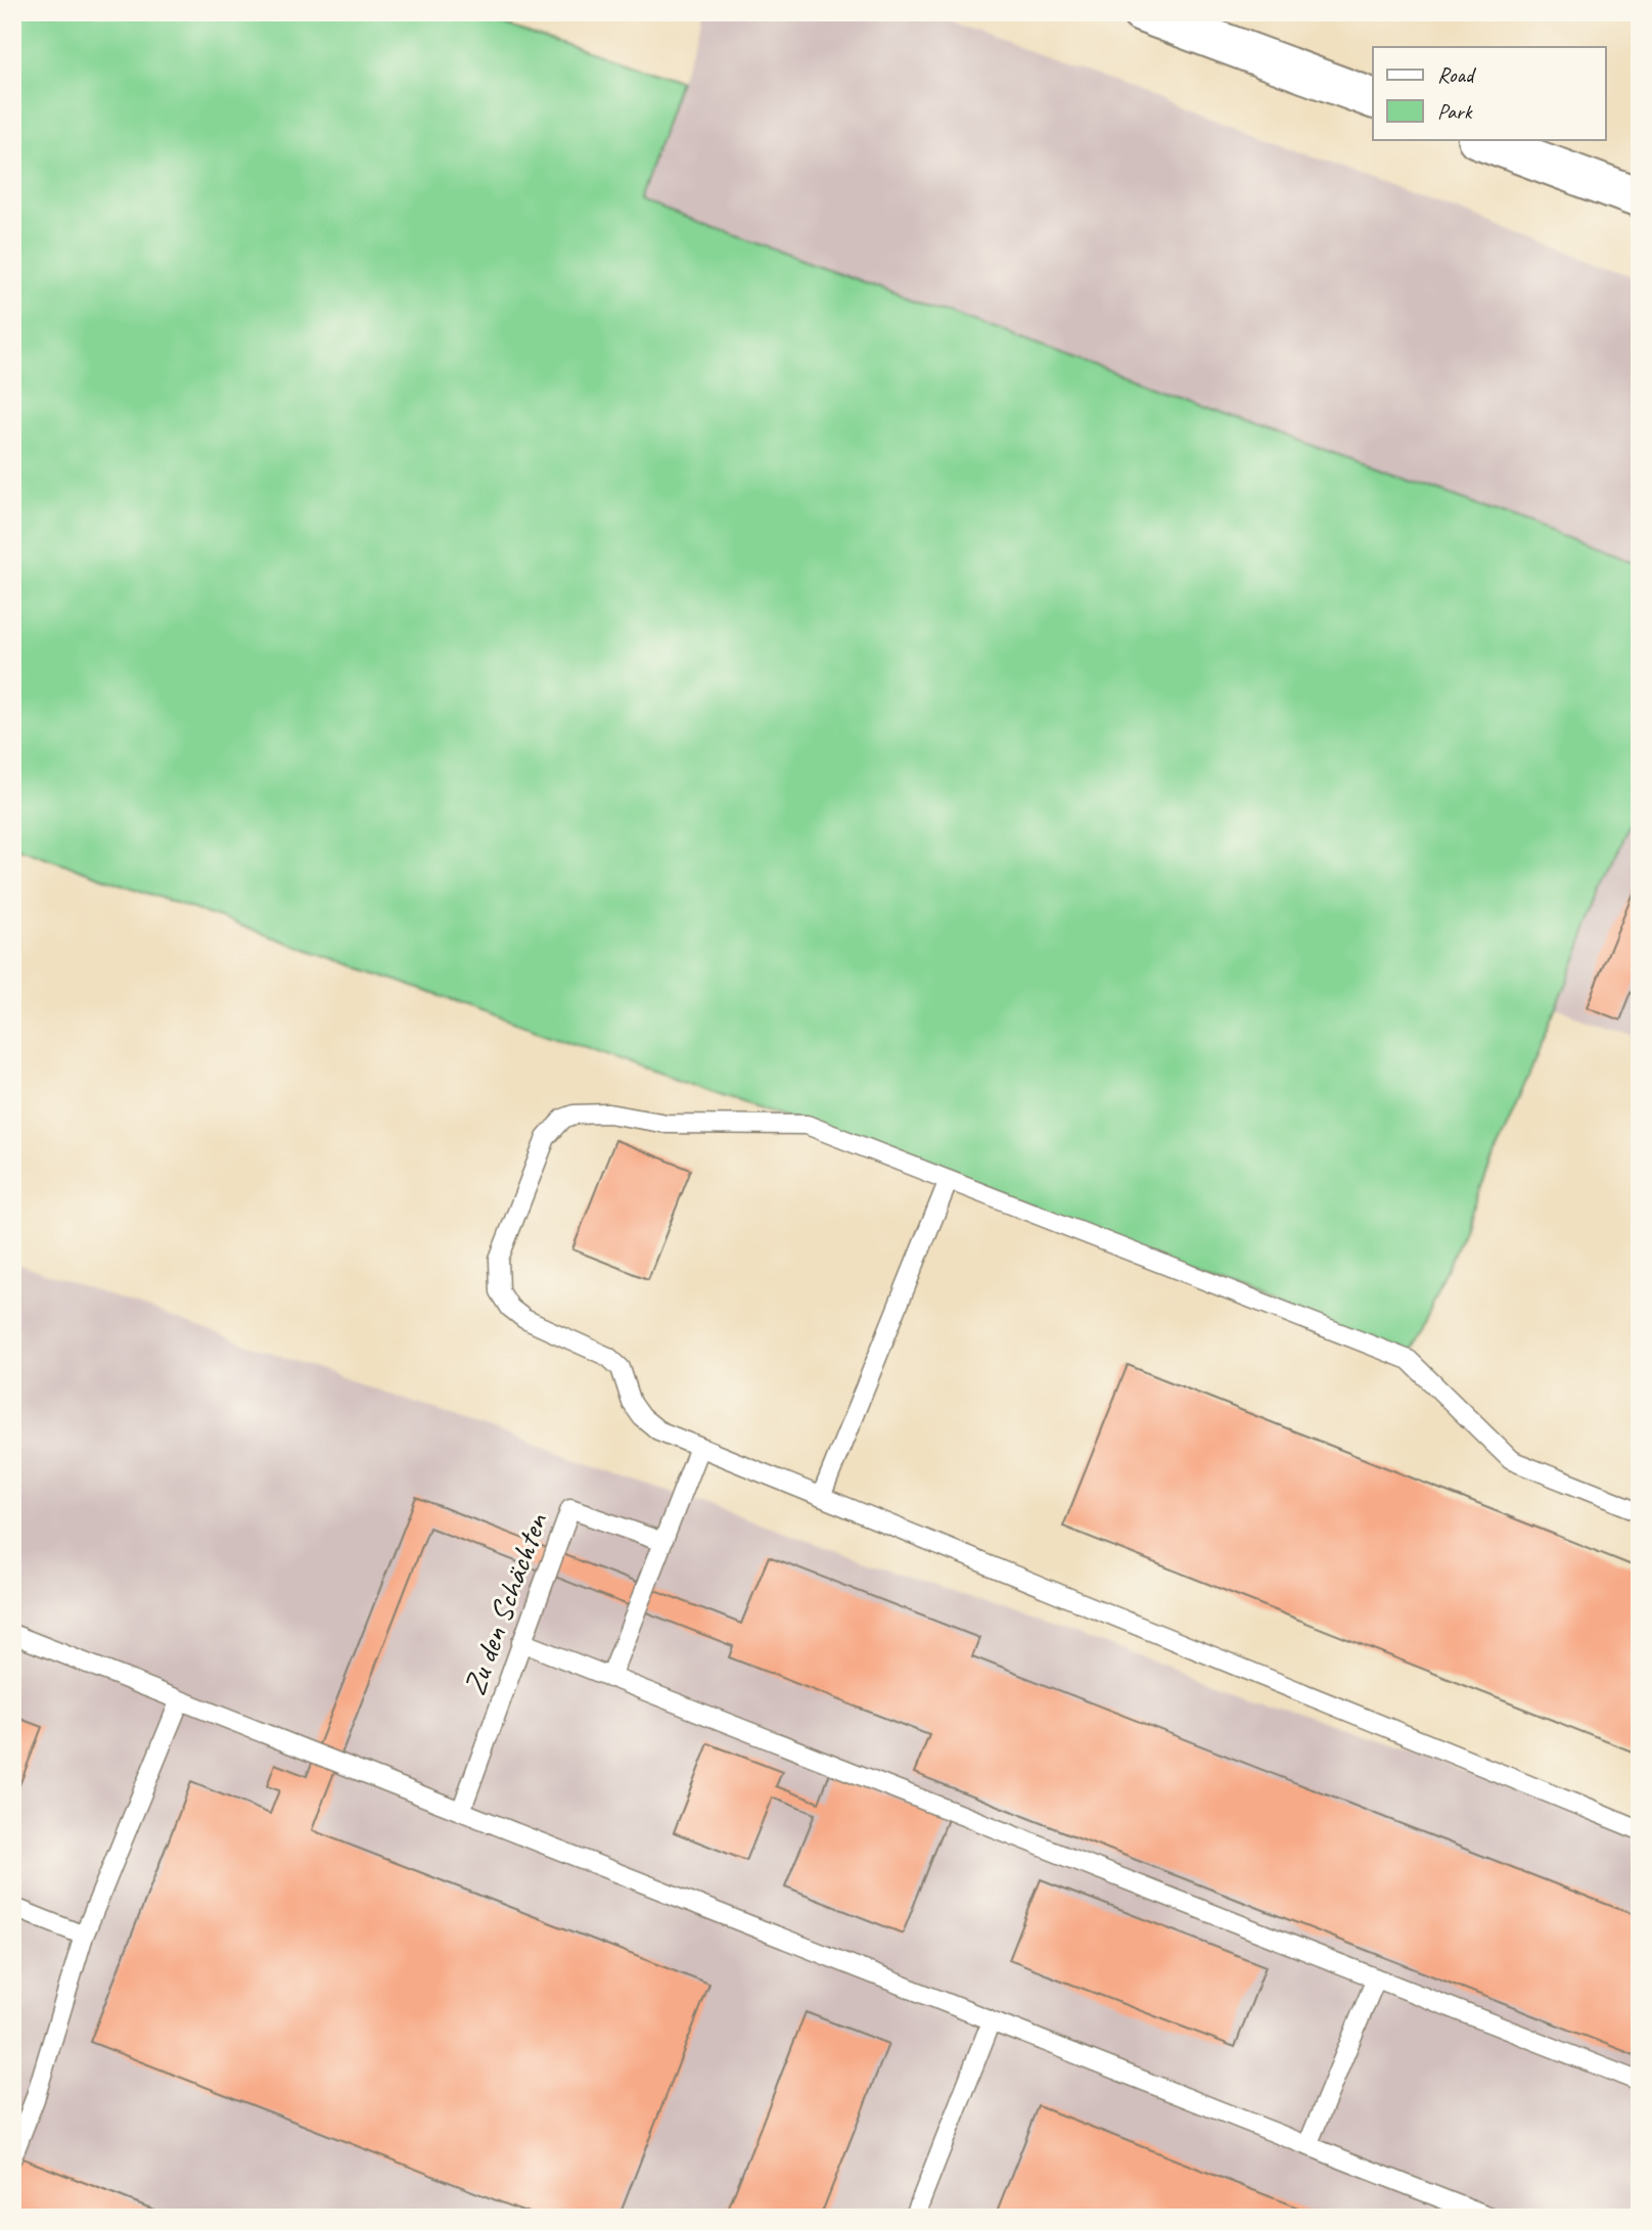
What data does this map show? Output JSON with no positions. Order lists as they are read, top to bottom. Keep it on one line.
{"streets":{"lane":["Zu den Schächten"]},"legend":["Road","Park"]}
